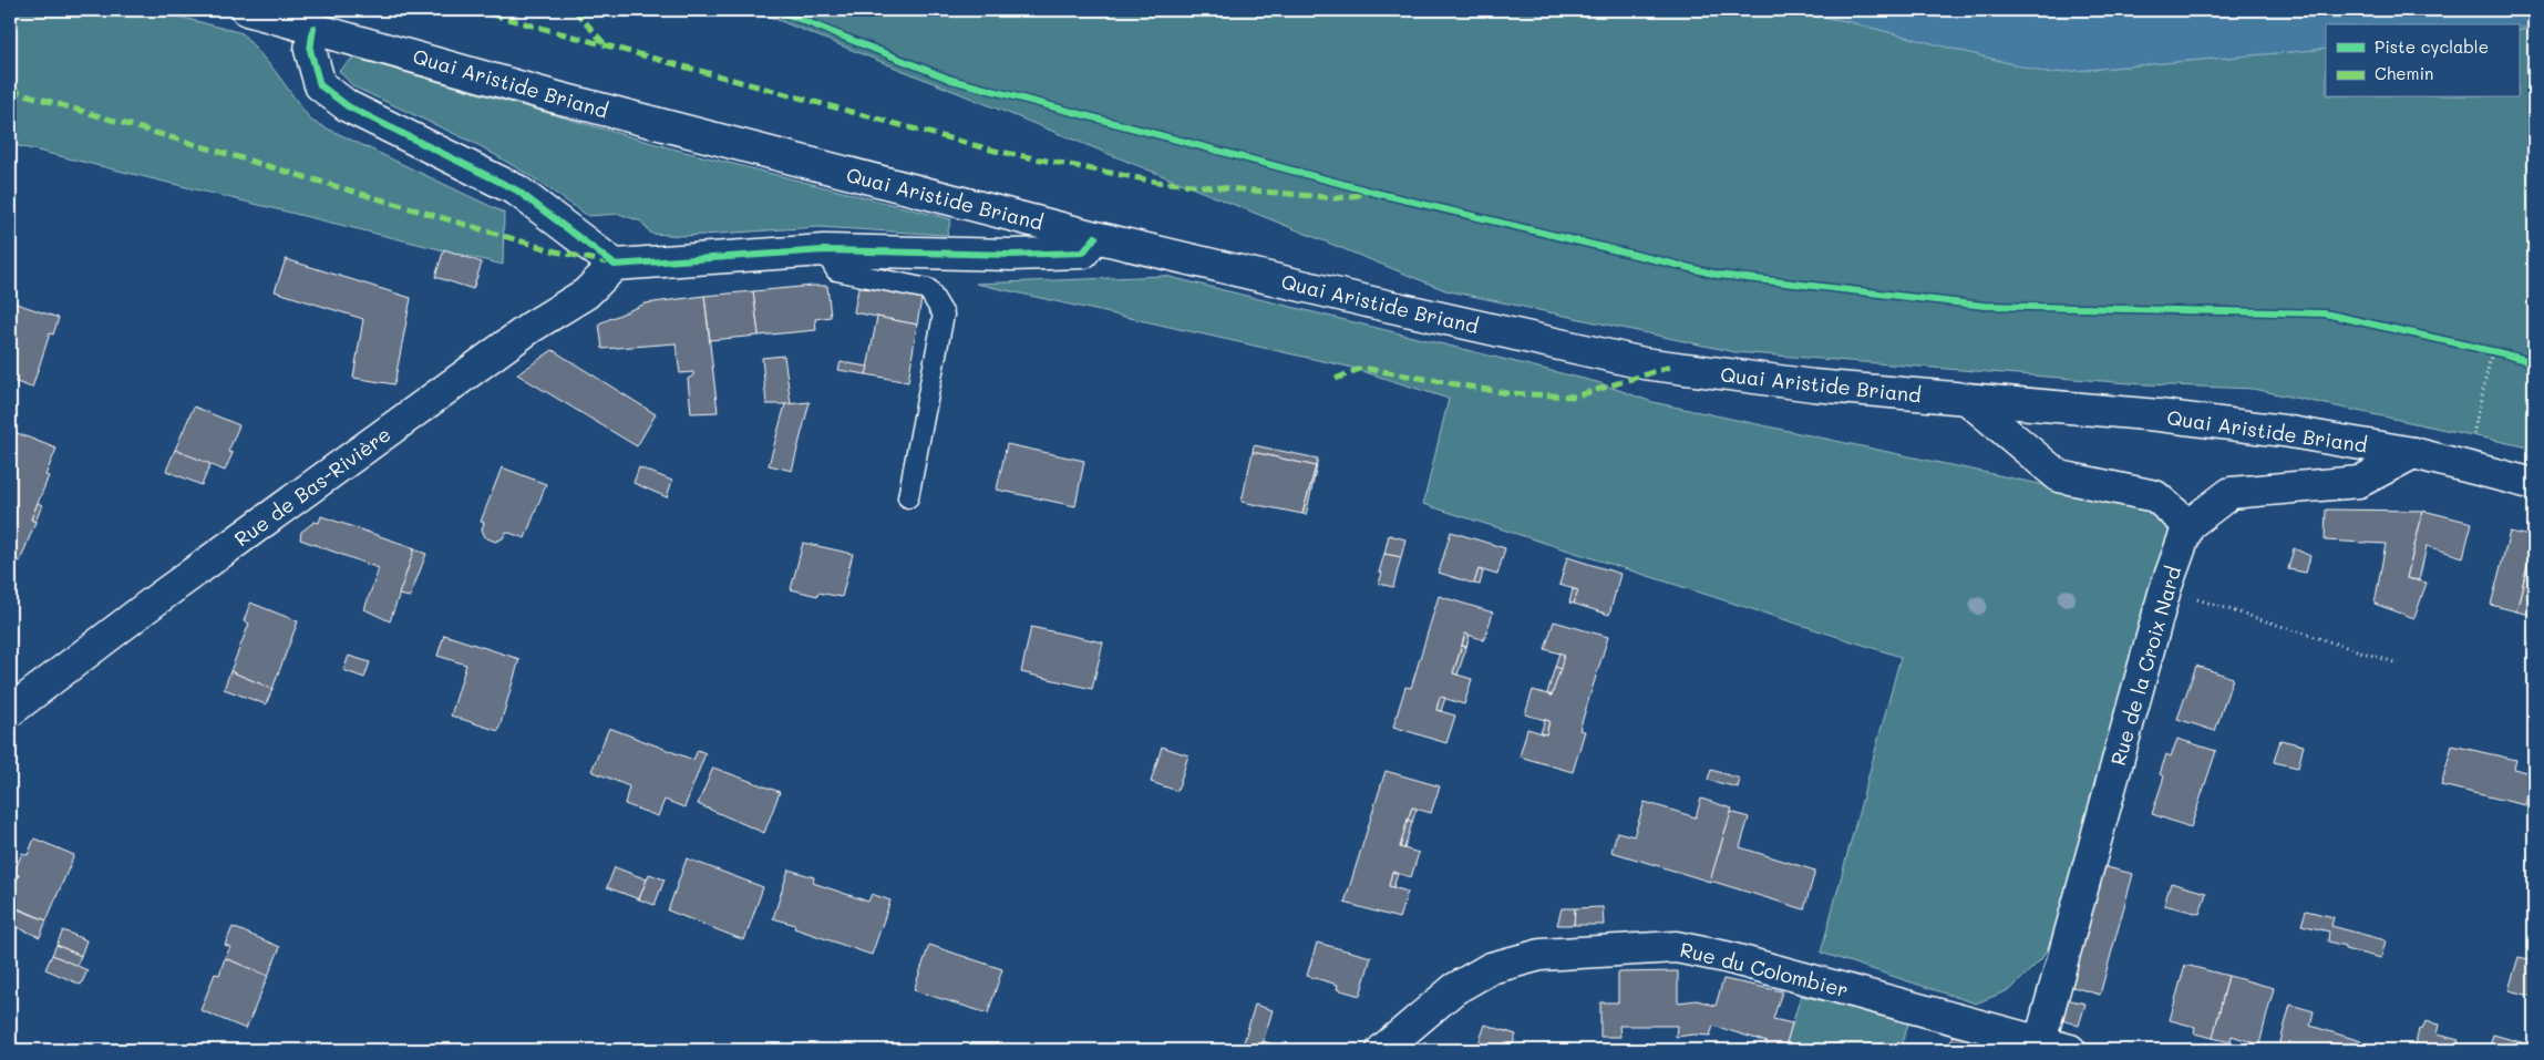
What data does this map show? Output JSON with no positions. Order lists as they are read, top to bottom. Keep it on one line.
{"streets":{"street":["Quai Aristide Briand","Rue de Bas-Rivière","Rue de la Croix Nard","Rue du Colombier"]},"crossings":[["Rue de la Croix Nard","Rue du Colombier"]],"legend":["Piste cyclable","Chemin"]}
